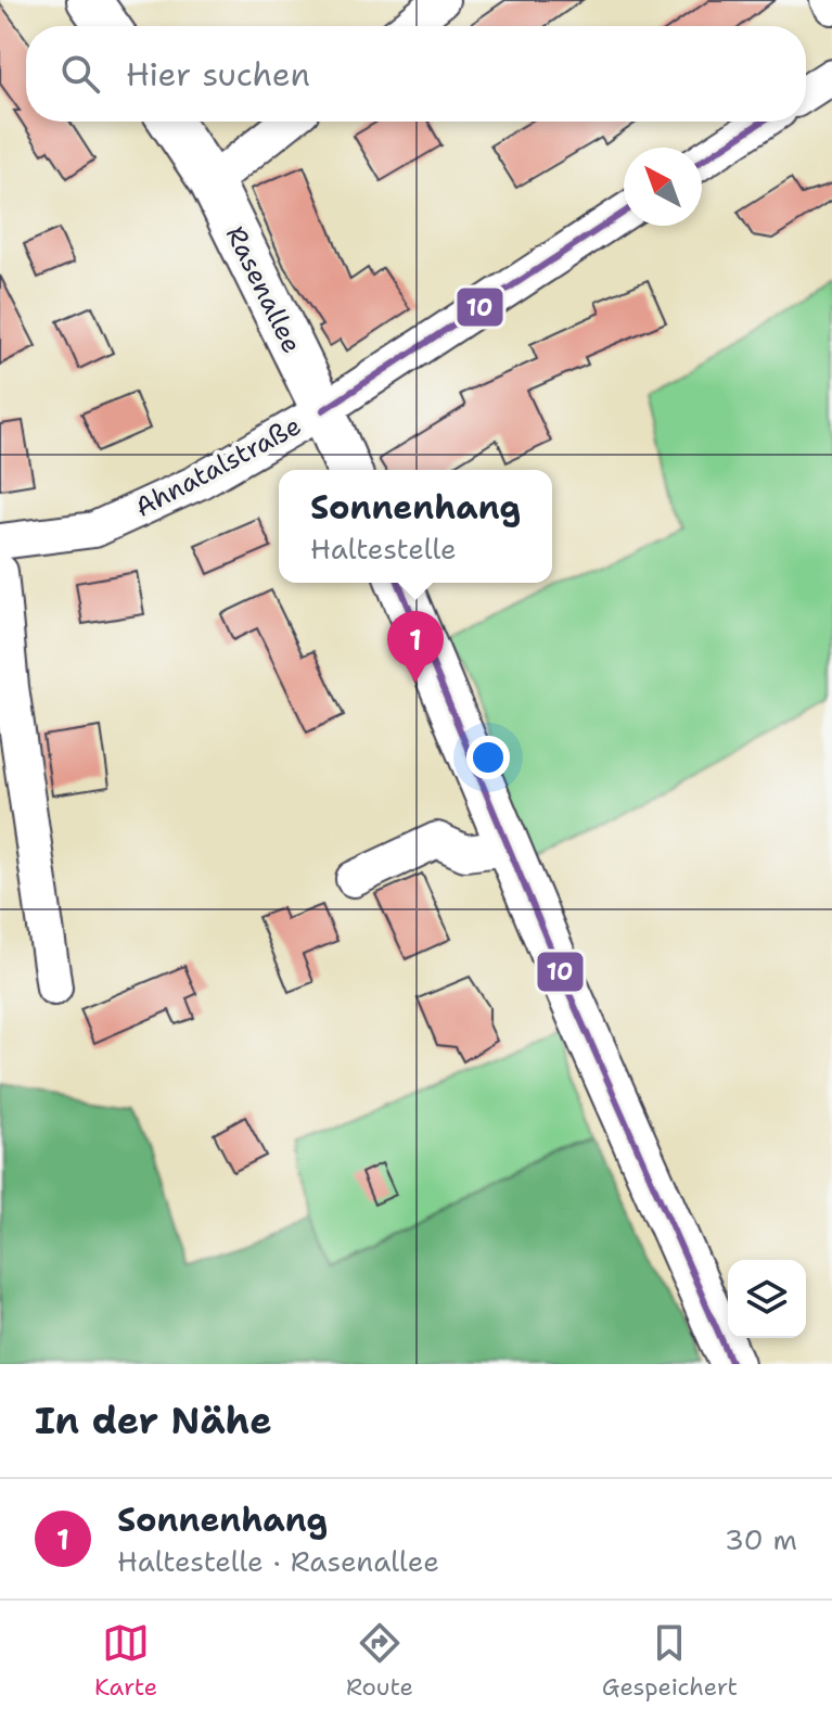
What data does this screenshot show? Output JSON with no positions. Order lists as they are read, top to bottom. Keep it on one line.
{"streets":{"main road":["Rasenallee"],"street":["Ahnatalstraße"]},"crossings":[["Rasenallee","Ahnatalstraße"]],"lines":["transit line 10"],"north":"top left","page":{"search":"Hier suchen","popup":["Sonnenhang","Haltestelle"],"pins":"1","heading":"In der Nähe","list":[{"mark":"1","name":"Sonnenhang","note":"Haltestelle · Rasenallee","value":"30 m"}],"nav":["Karte","Route","Gespeichert"]}}
